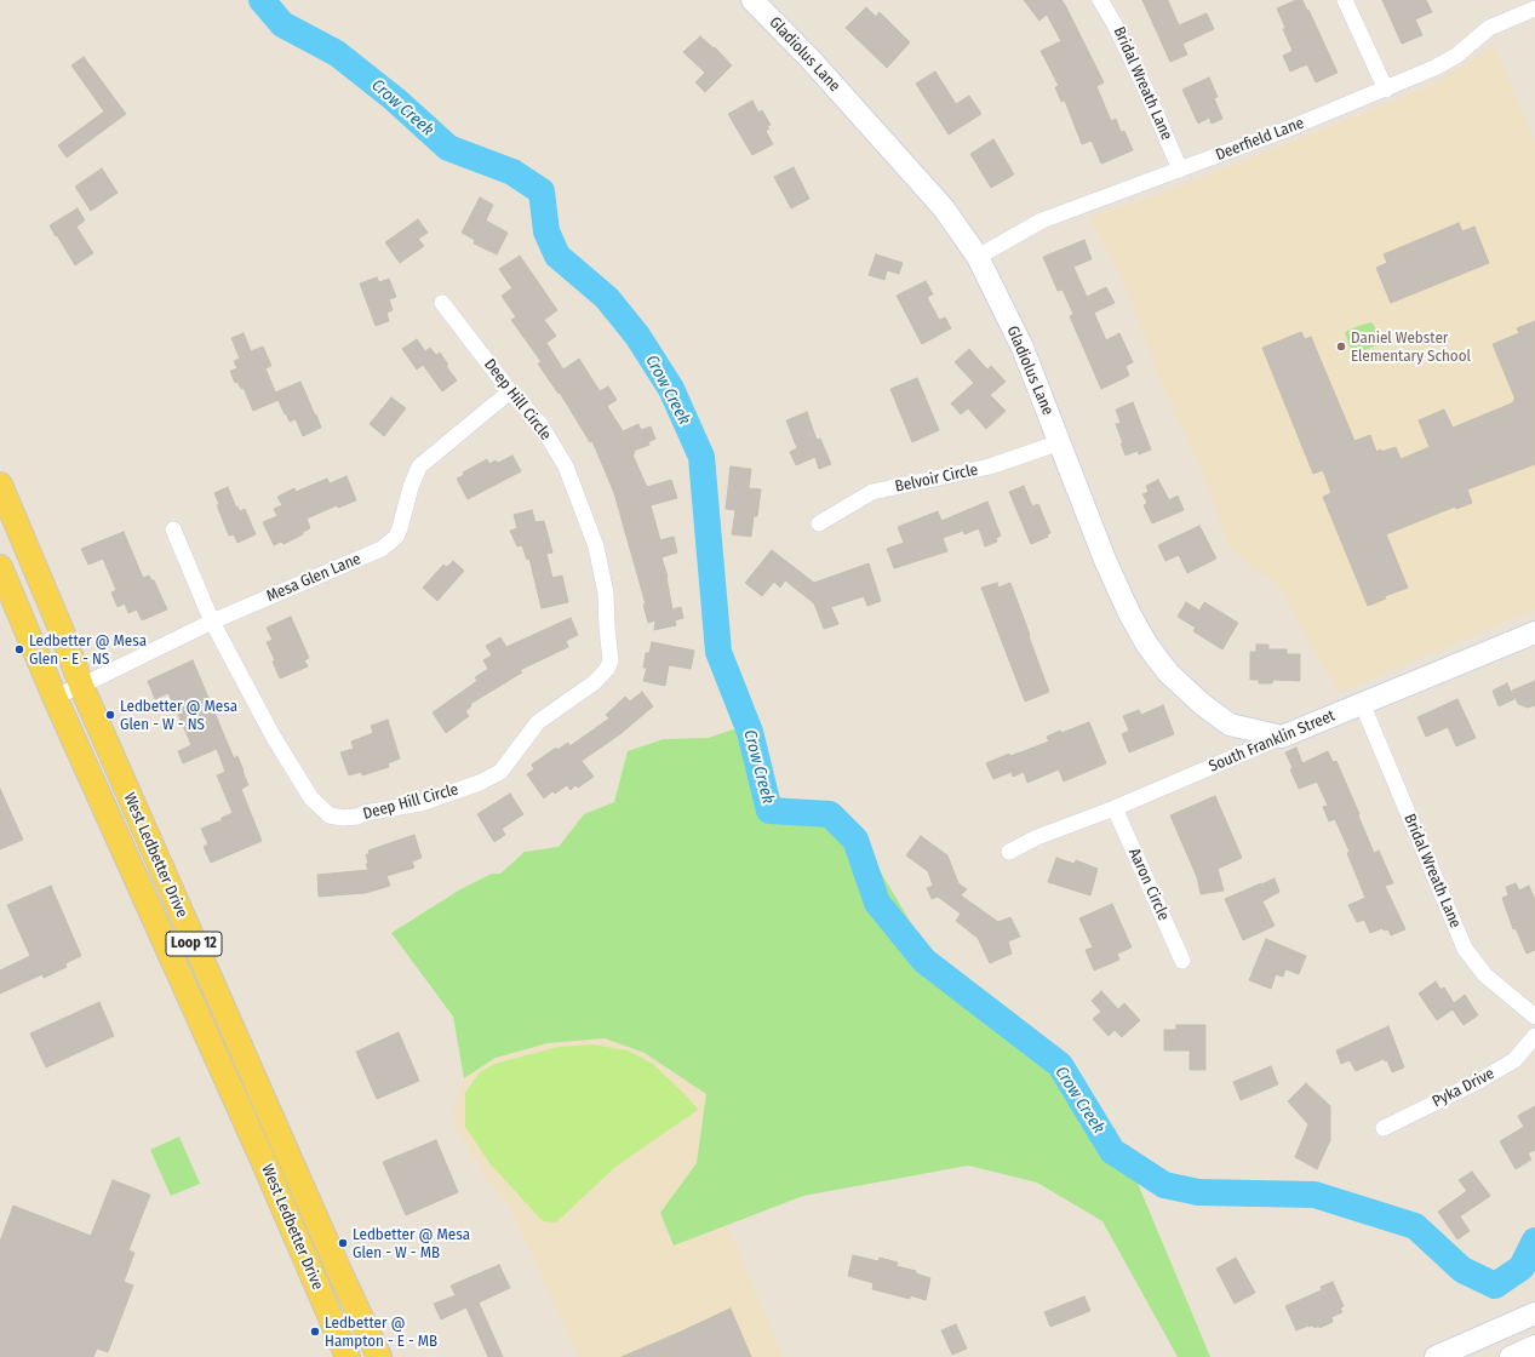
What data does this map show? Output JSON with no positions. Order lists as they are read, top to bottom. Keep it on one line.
{"streets":{"main road":["West Ledbetter Drive","Loop 12"],"street":["Gladiolus Lane","Bridal Wreath Lane","Deerfield Lane","Deep Hill Circle","Belvoir Circle","Mesa Glen Lane","South Franklin Street","Aaron Circle","Pyka Drive"]},"crossings":[["Gladiolus Lane","Deerfield Lane"],["Gladiolus Lane","Belvoir Circle"],["Gladiolus Lane","South Franklin Street"],["Bridal Wreath Lane","Deerfield Lane"],["Bridal Wreath Lane","South Franklin Street"],["Deep Hill Circle","Mesa Glen Lane"],["Mesa Glen Lane","West Ledbetter Drive"],["South Franklin Street","Aaron Circle"]],"water":["Crow Creek"],"places":["Daniel Webster Elementary School","Ledbetter @ Mesa Glen - E - NS","Ledbetter @ Mesa Glen - W - NS","Ledbetter @ Mesa Glen - W - MB","Ledbetter @ Hampton - E - MB"]}
